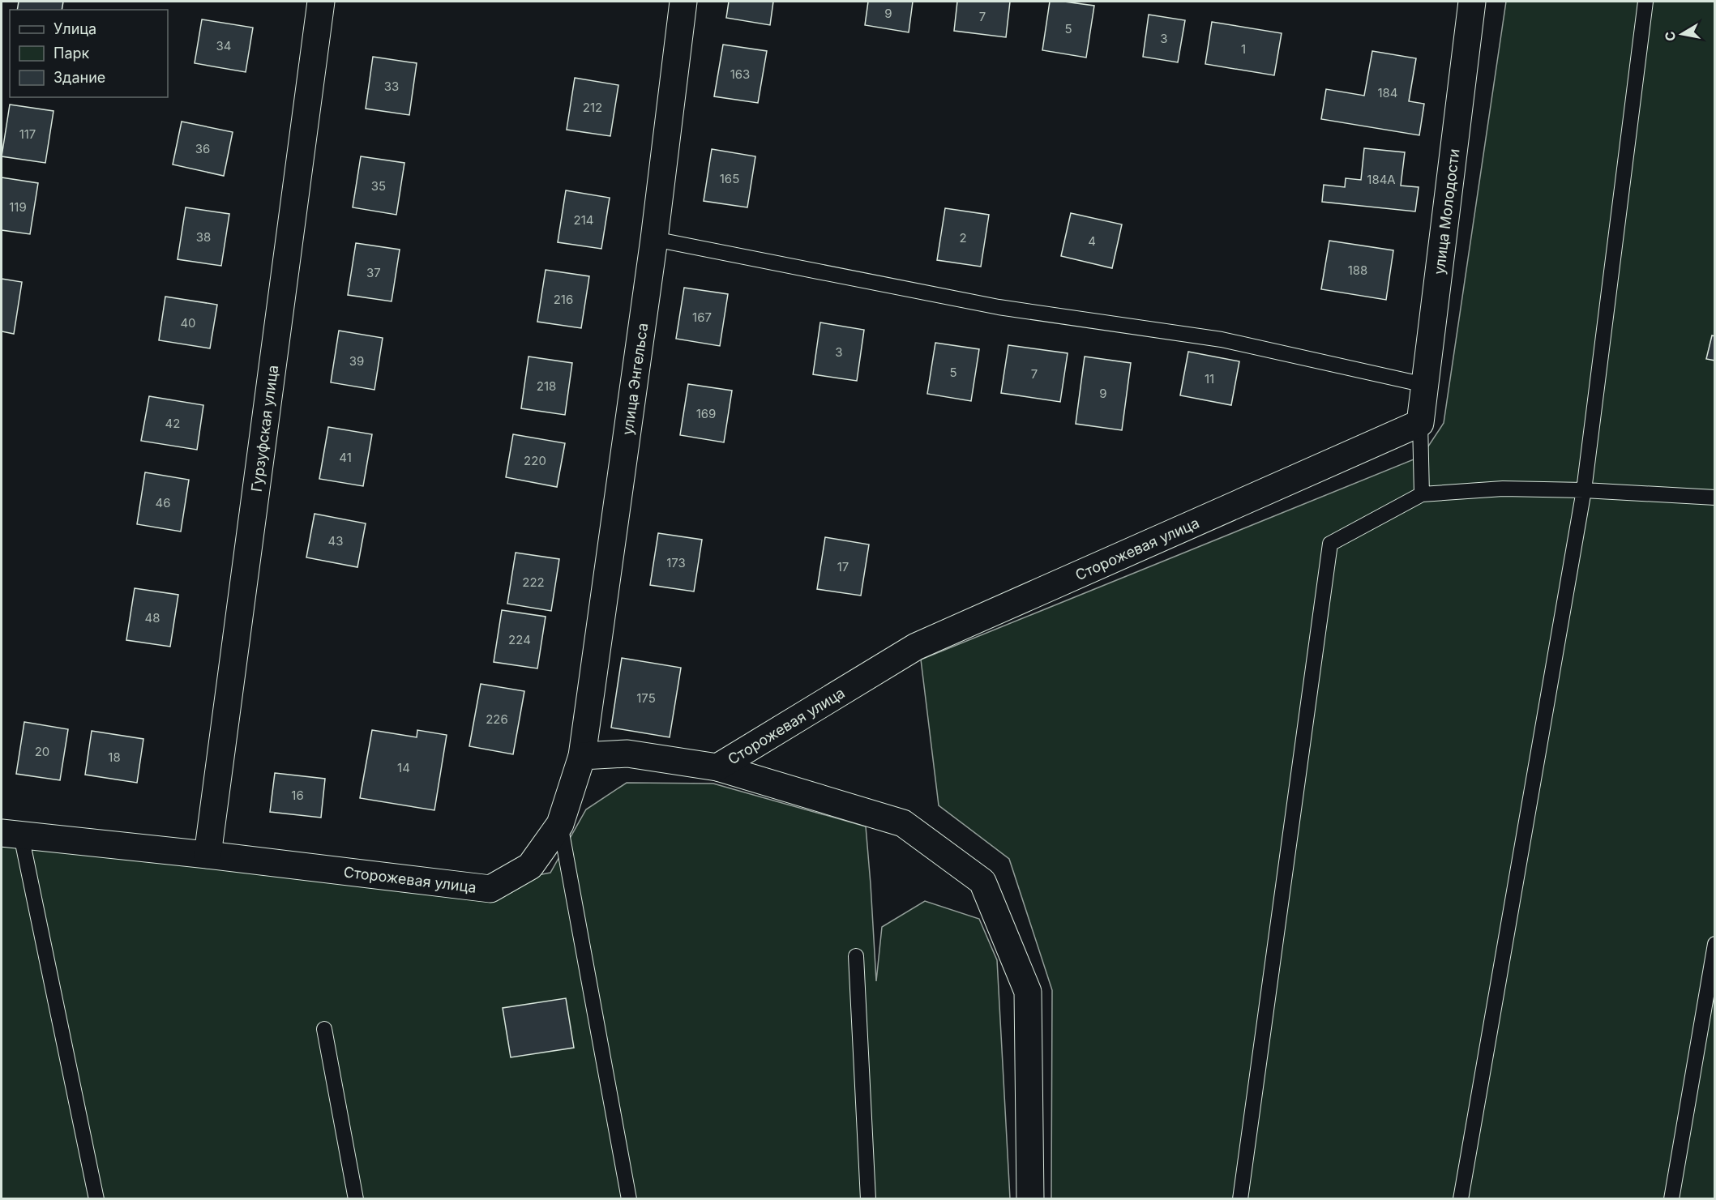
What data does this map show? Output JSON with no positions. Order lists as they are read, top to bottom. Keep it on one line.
{"streets":{"street":["улица Молодости","улица Энгельса","Гурзуфская улица","Сторожевая улица"]},"crossings":[["улица Молодости","Сторожевая улица"],["улица Энгельса","Сторожевая улица"],["Гурзуфская улица","Сторожевая улица"]],"house_numbers":["9","7","5","3","34","1","163","33","184","212","117","36","165","184А","35","119","214","38","2","4","188","37","216","167","40","3","39","5","7","11","218","9","169","42","41","220","46","43","173","17","222","48","224","175","226","20","18","14","16"],"legend":["Улица","Парк","Здание"],"north":"left"}
